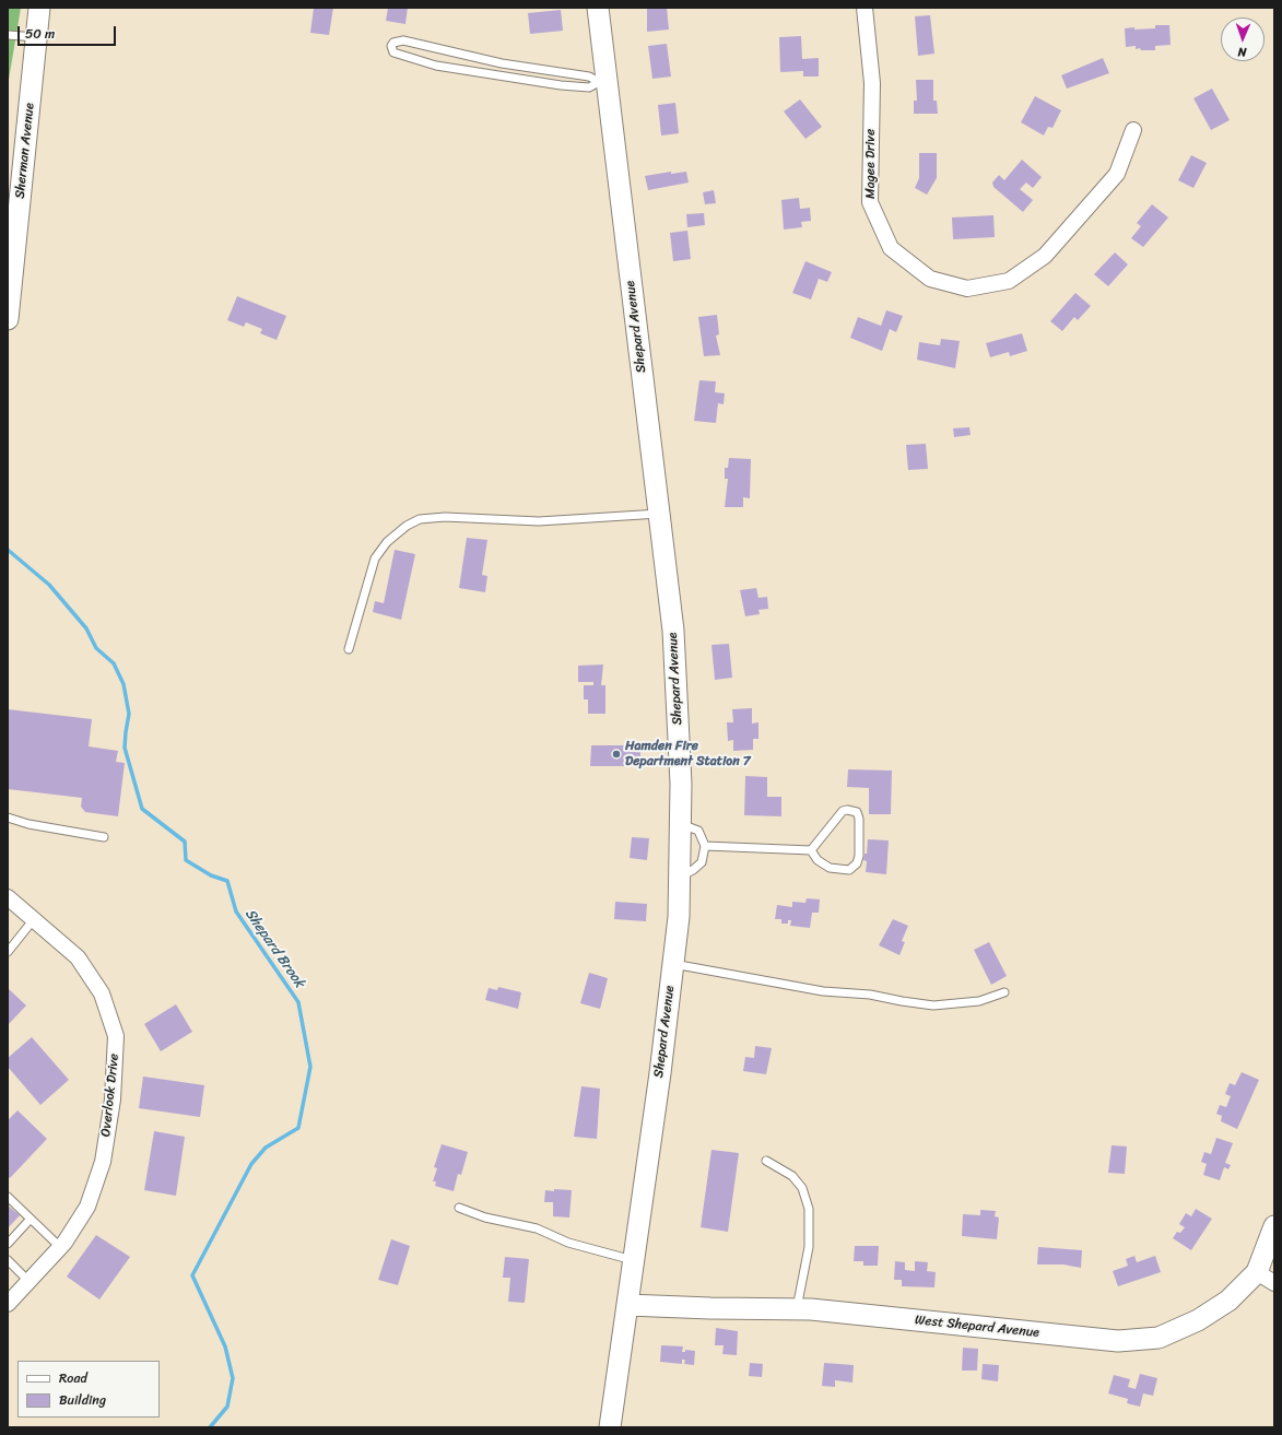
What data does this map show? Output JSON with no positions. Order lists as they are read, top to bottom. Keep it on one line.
{"streets":{"main road":["Sherman Avenue","Shepard Avenue","West Shepard Avenue"],"street":["Magee Drive","Overlook Drive"]},"crossings":[["Shepard Avenue","West Shepard Avenue"]],"water":["Shepard Brook"],"places":["Hamden Fire Department Station 7"],"legend":["Road","Building"],"scale_bar":"50 m","north":"bottom"}
